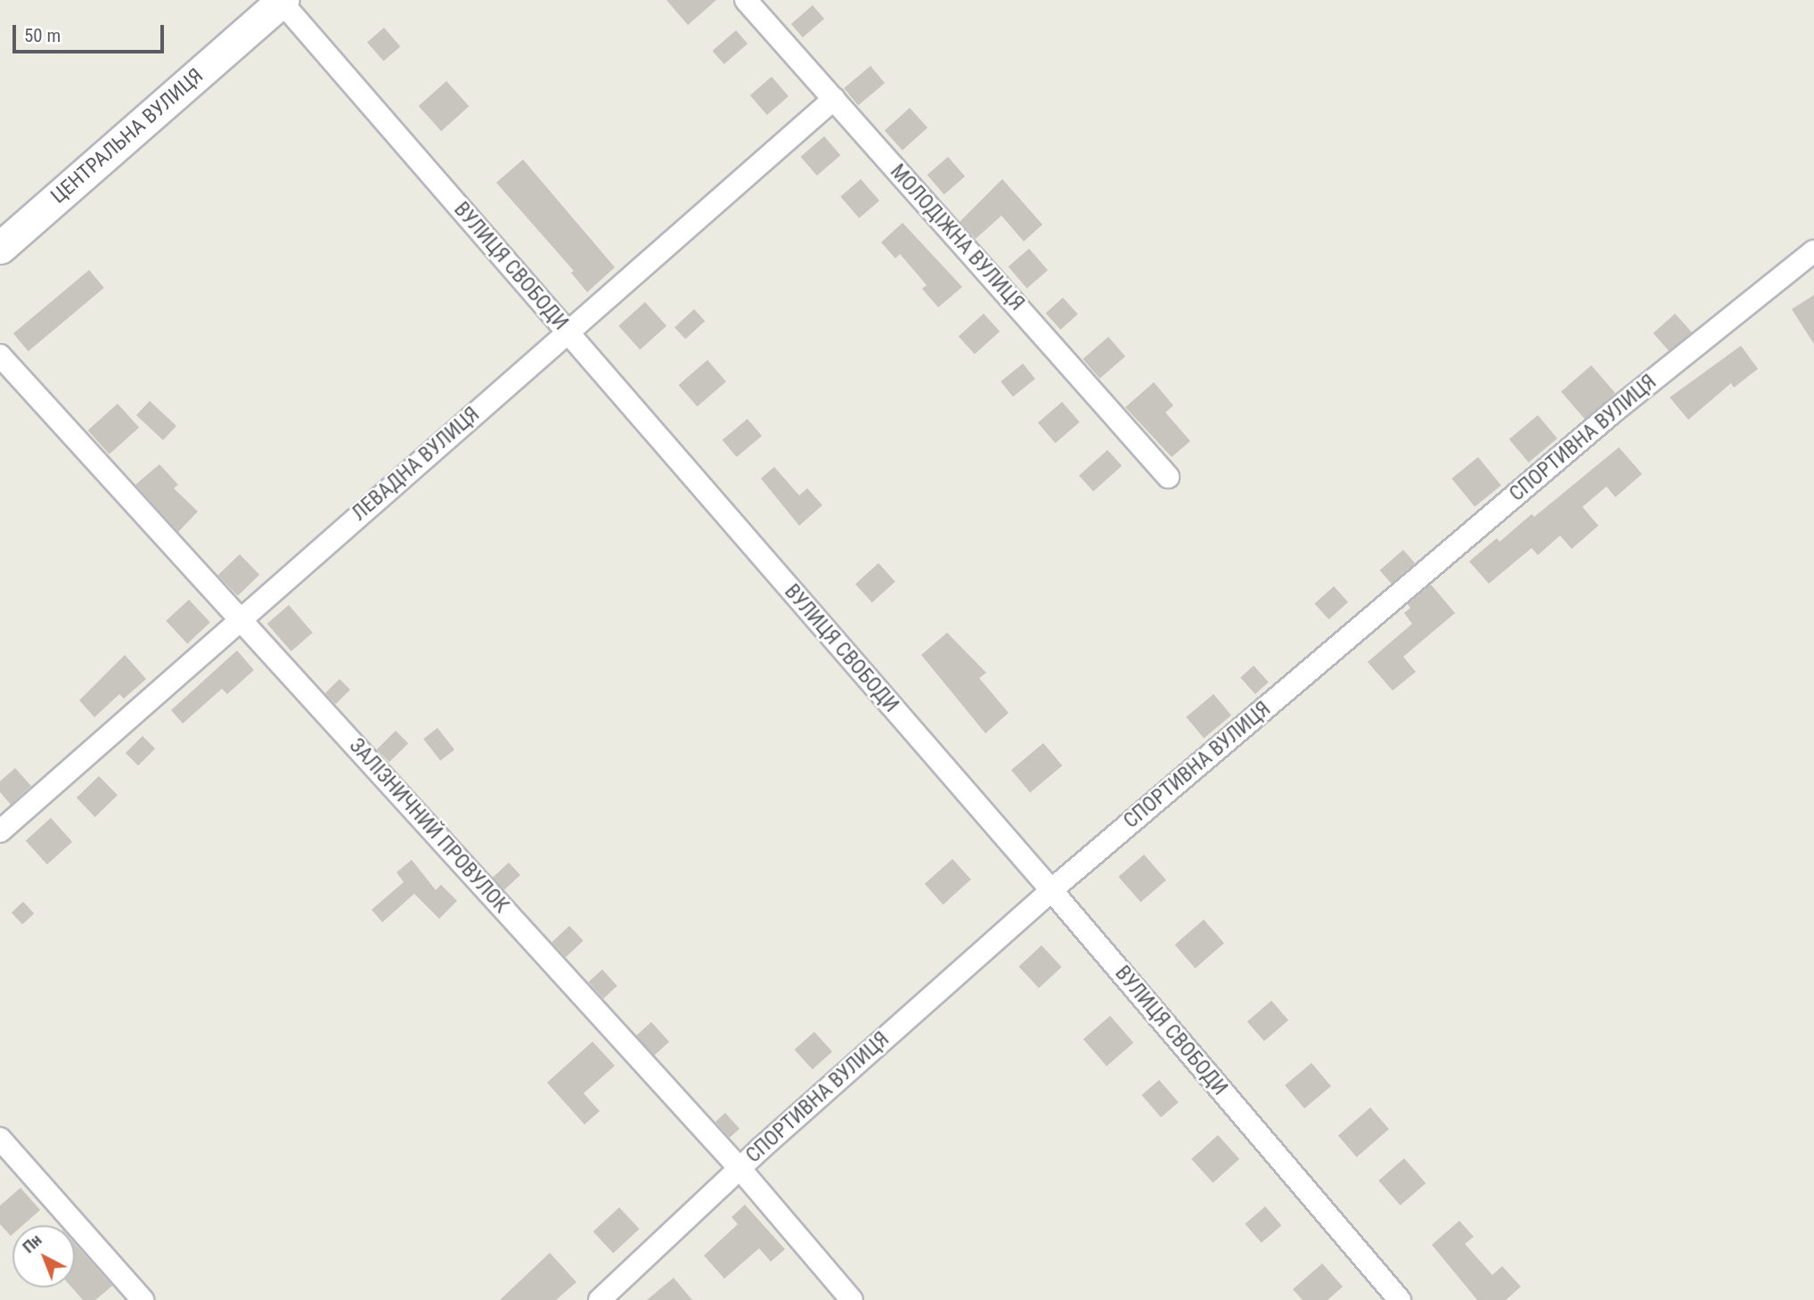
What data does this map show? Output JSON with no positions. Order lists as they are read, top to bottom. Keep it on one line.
{"streets":{"street":["ЦЕНТРАЛЬНА ВУЛИЦЯ","МОЛОДІЖНА ВУЛИЦЯ","ВУЛИЦЯ СВОБОДИ","СПОРТИВНА ВУЛИЦЯ","ЛЕВАДНА ВУЛИЦЯ","ЗАЛІЗНИЧНИЙ ПРОВУЛОК"]},"crossings":[["ЦЕНТРАЛЬНА ВУЛИЦЯ","ВУЛИЦЯ СВОБОДИ"],["МОЛОДІЖНА ВУЛИЦЯ","ЛЕВАДНА ВУЛИЦЯ"],["ВУЛИЦЯ СВОБОДИ","СПОРТИВНА ВУЛИЦЯ"],["ВУЛИЦЯ СВОБОДИ","ЛЕВАДНА ВУЛИЦЯ"],["СПОРТИВНА ВУЛИЦЯ","ЗАЛІЗНИЧНИЙ ПРОВУЛОК"],["ЛЕВАДНА ВУЛИЦЯ","ЗАЛІЗНИЧНИЙ ПРОВУЛОК"]],"scale_bar":"50 m","north":"top left"}
